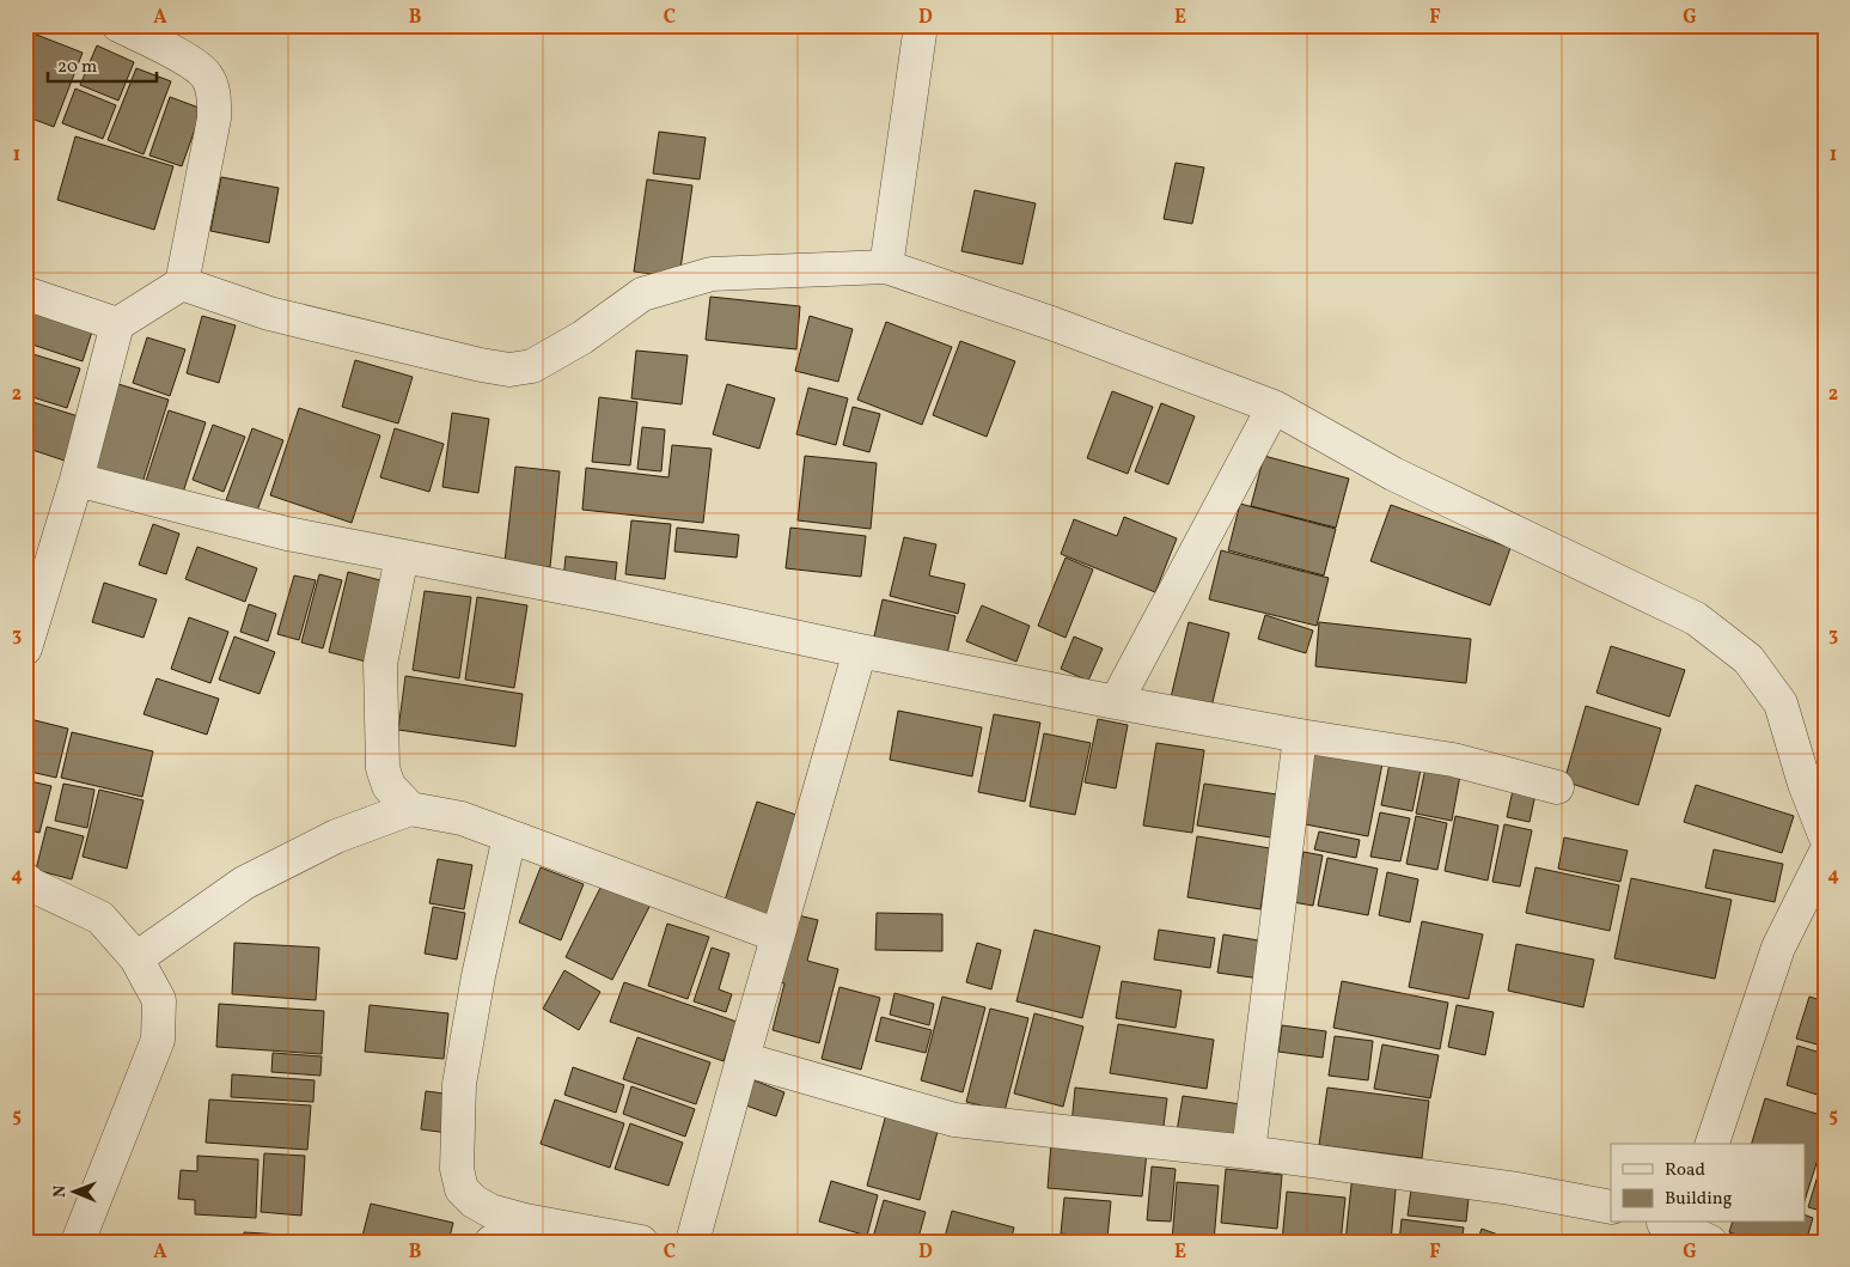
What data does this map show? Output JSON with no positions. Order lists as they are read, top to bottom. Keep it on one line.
{"legend":["Road","Building"],"scale_bar":"20 m","north":"left","grid":{"columns":["A","B","C","D","E","F","G"],"rows":["1","2","3","4","5"]}}
